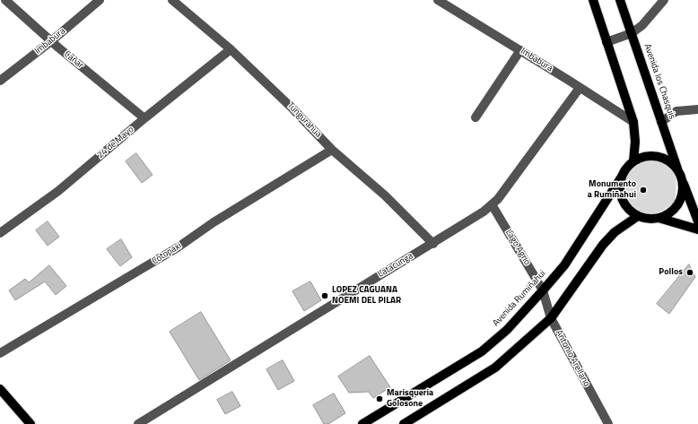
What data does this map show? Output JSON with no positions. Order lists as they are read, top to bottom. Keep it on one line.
{"streets":{"main road":["Avenida los Chasquis","Avenida Rumiñahui"],"street":["Imbabura","Cañar","Tungurahua","24 de Mayo","Lago Agrio","Cotopaxi","Latacunga","Antonio Arellano"]},"crossings":[["Imbabura","Cañar"],["Imbabura","Latacunga"],["Cañar","24 de Mayo"],["Avenida los Chasquis","Avenida Rumiñahui"],["Tungurahua","24 de Mayo"],["Tungurahua","Cotopaxi"],["Tungurahua","Latacunga"],["Lago Agrio","Latacunga"],["Lago Agrio","Avenida Rumiñahui"],["Lago Agrio","Antonio Arellano"],["Avenida Rumiñahui","Antonio Arellano"]],"places":["Monumento a Rumiñahui","Pollos","LOPEZ CAGUANA NOEMI DEL PILAR","Marisqueria Golosone"]}
